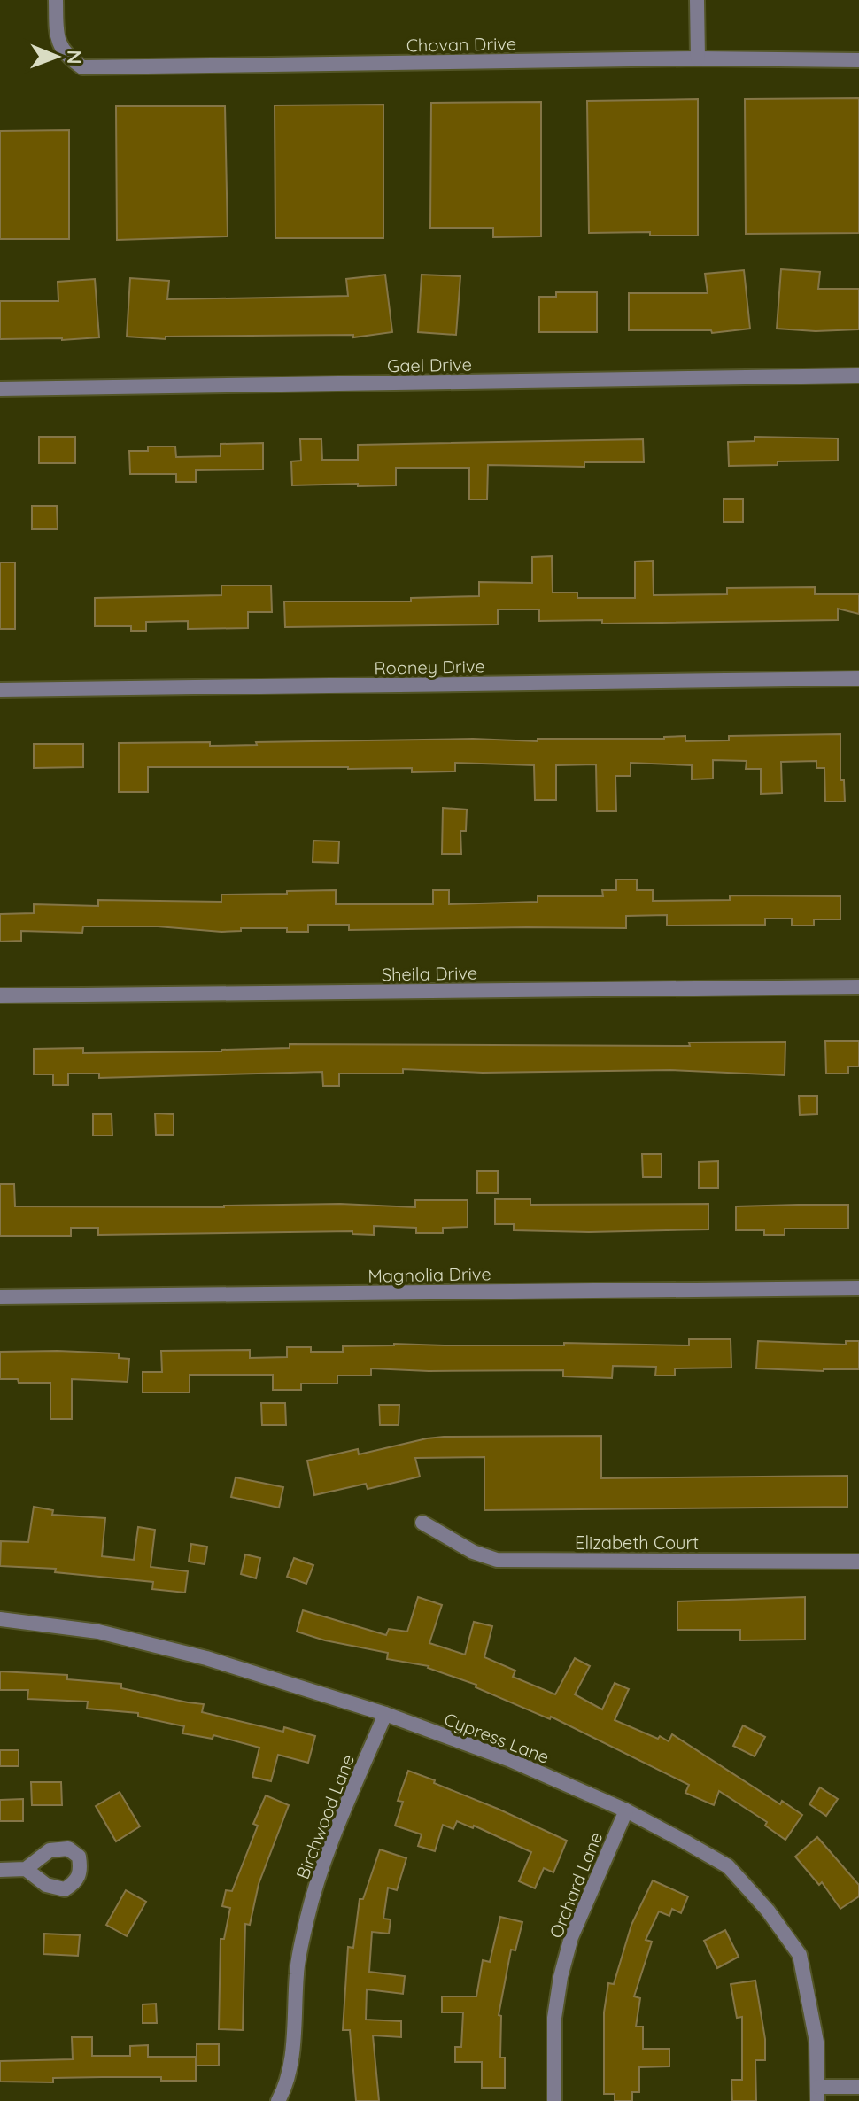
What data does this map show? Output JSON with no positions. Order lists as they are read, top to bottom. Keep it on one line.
{"streets":{"street":["Chovan Drive","Gael Drive","Rooney Drive","Sheila Drive","Magnolia Drive","Elizabeth Court","Cypress Lane","Birchwood Lane","Orchard Lane"]},"crossings":[["Cypress Lane","Birchwood Lane"],["Cypress Lane","Orchard Lane"]],"north":"right"}
